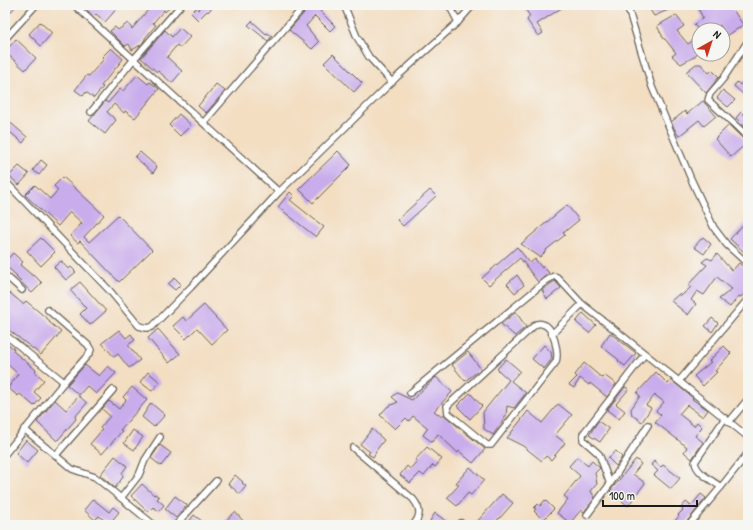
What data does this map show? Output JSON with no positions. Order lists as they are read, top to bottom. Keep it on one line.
{"scale_bar":"100 m","north":"top right"}
